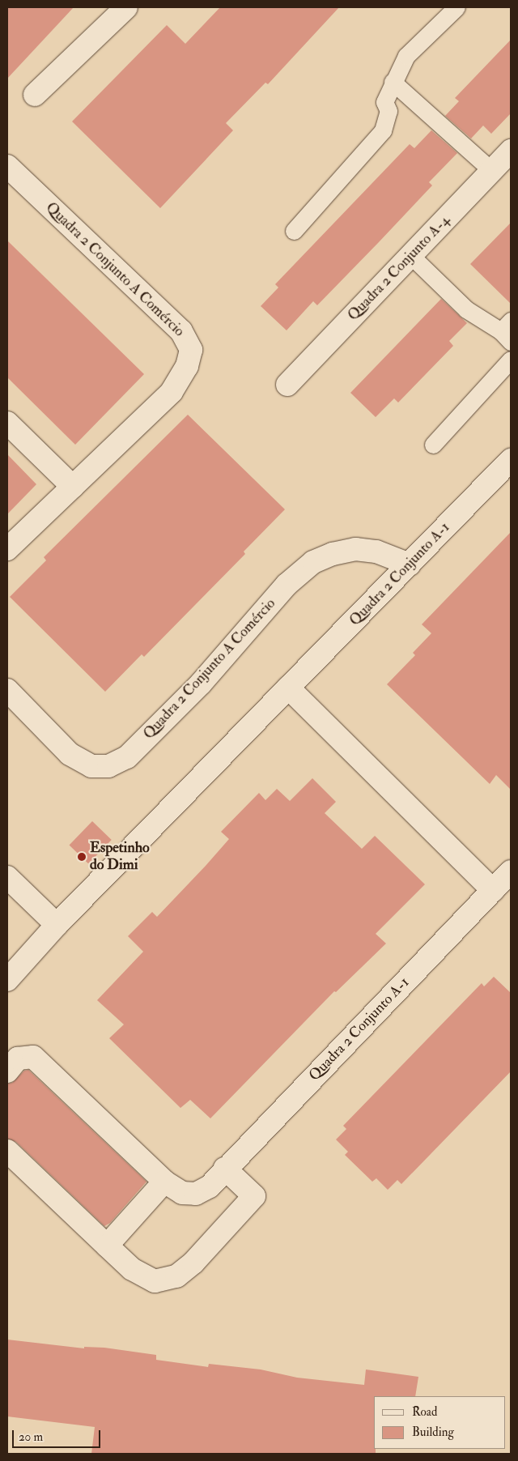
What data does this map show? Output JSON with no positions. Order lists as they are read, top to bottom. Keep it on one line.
{"streets":{"street":["Quadra 2 Conjunto A-4","Quadra 2 Conjunto A Comércio","Quadra 2 Conjunto A-1"]},"crossings":[["Quadra 2 Conjunto A Comércio","Quadra 2 Conjunto A-1"]],"places":["Espetinho do Dimi"],"legend":["Road","Building"],"scale_bar":"20 m"}
